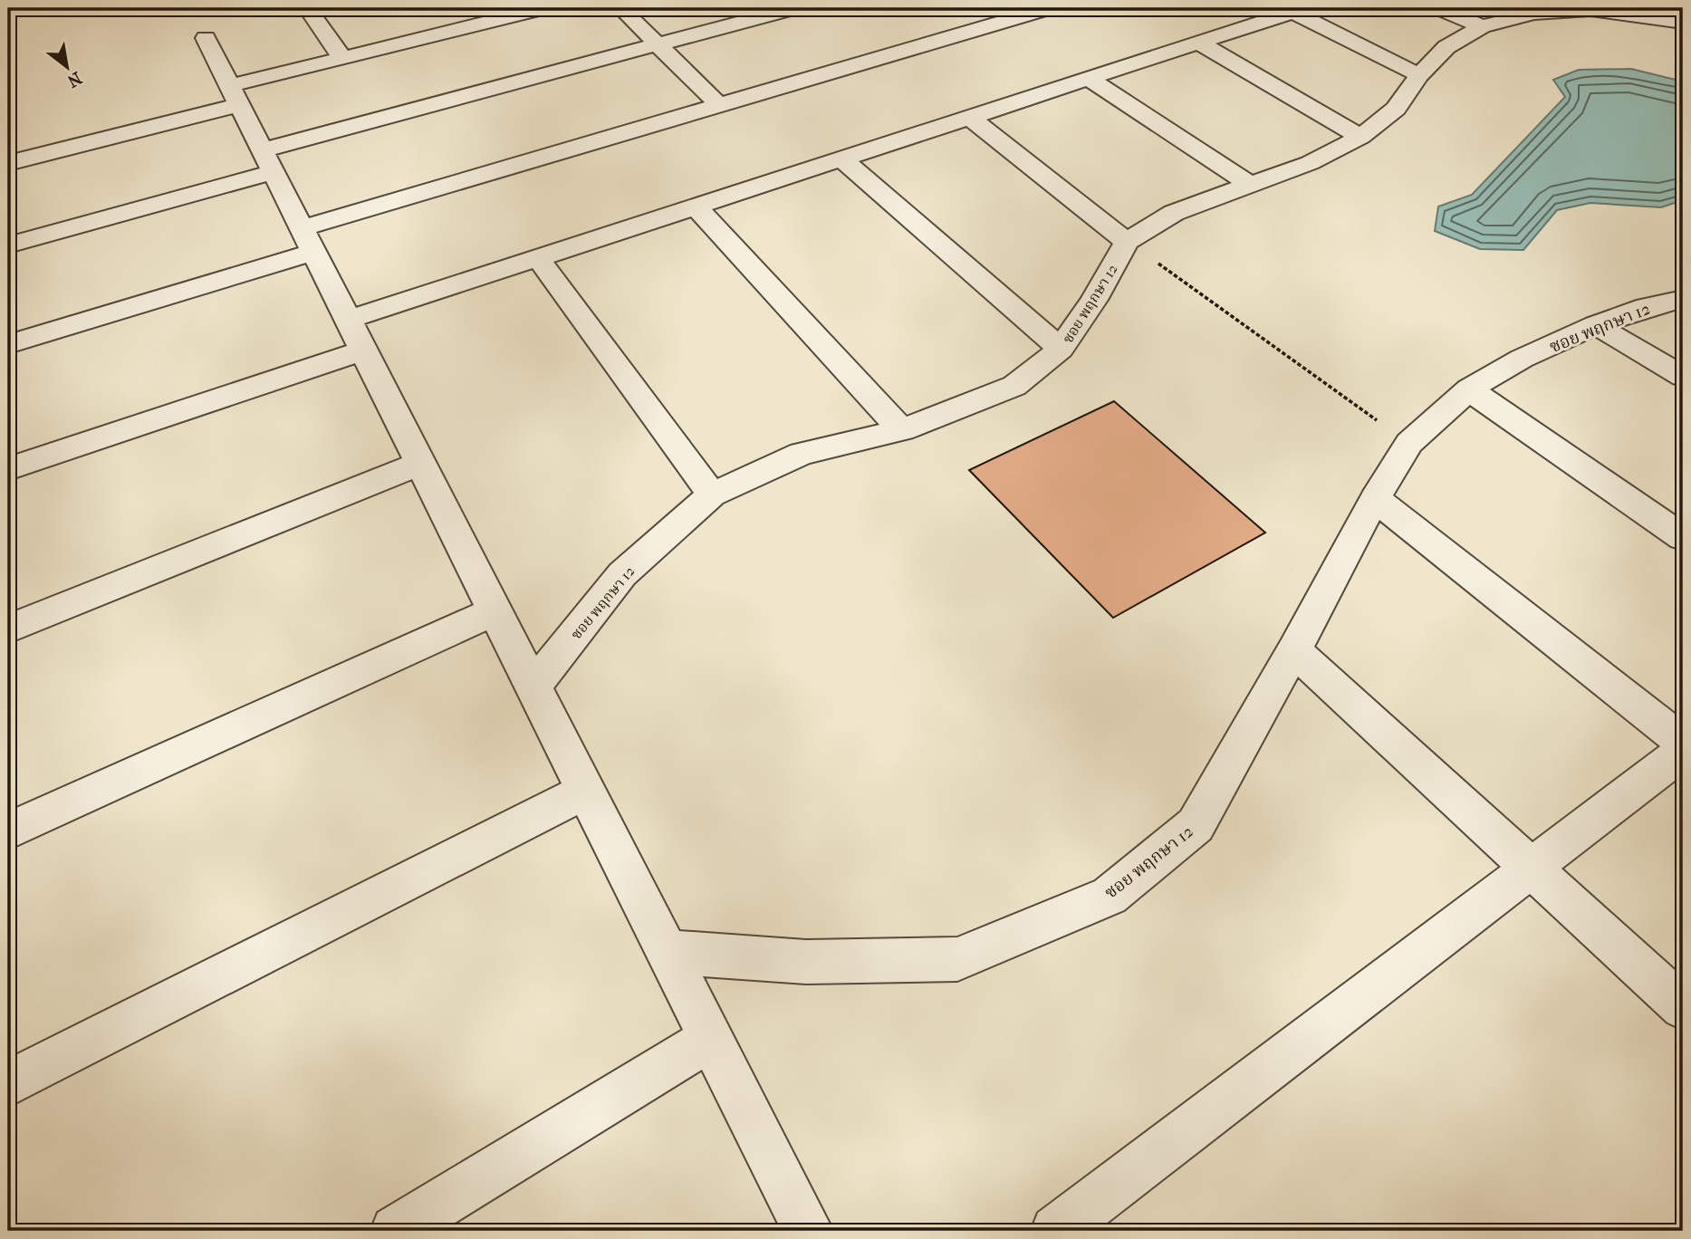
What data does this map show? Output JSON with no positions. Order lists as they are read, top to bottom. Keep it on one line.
{"streets":{"street":["ซอย พฤกษา 12"]},"north":"bottom right"}
